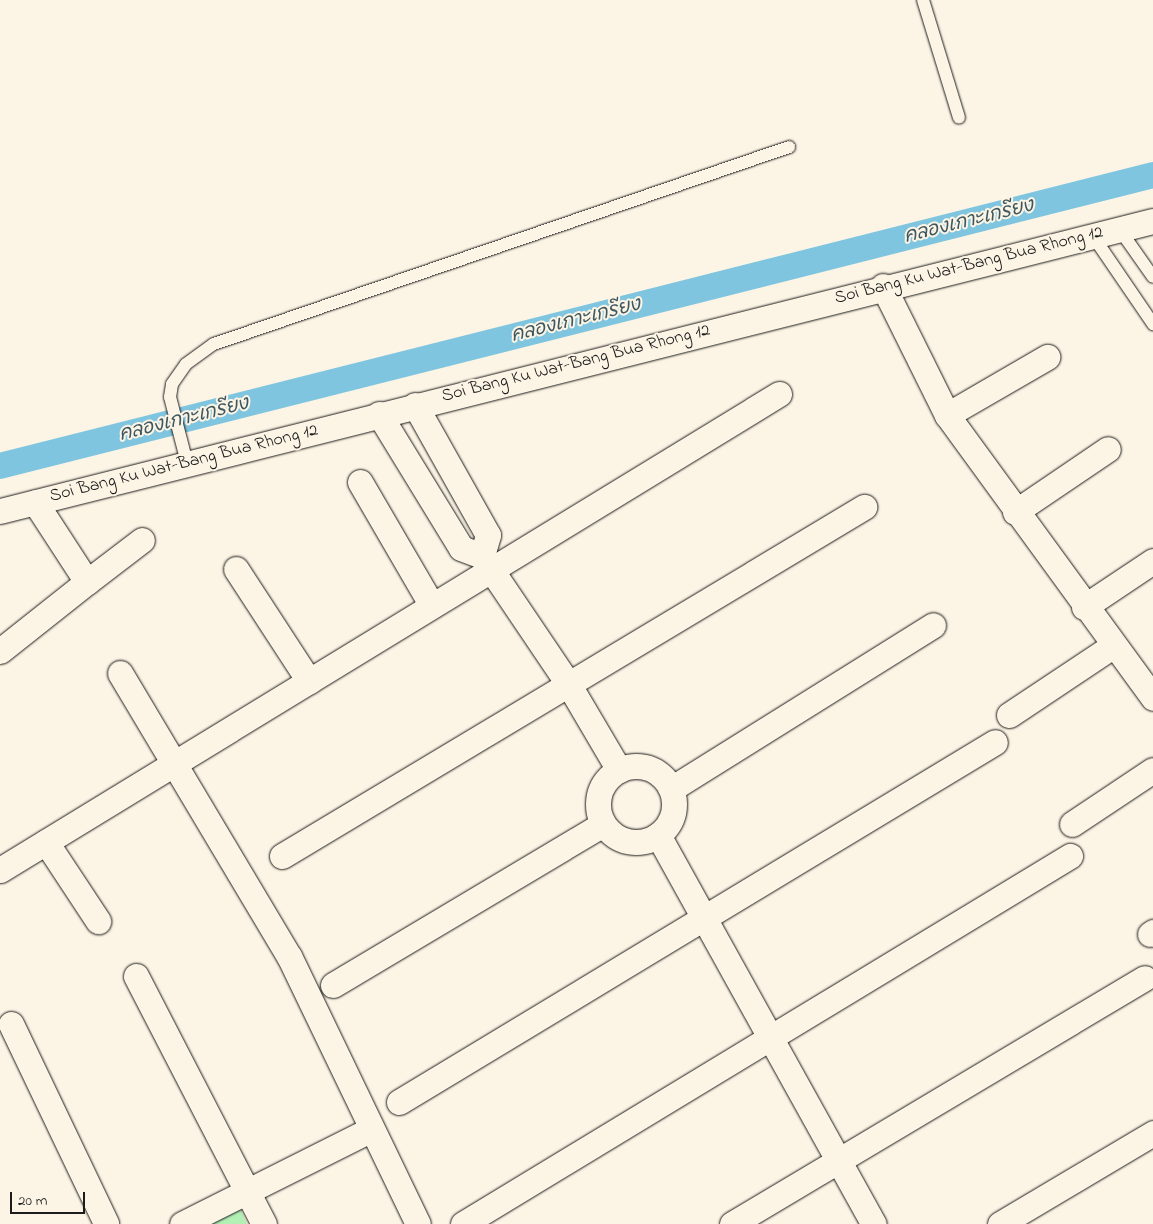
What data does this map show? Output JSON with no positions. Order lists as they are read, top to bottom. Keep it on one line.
{"streets":{"street":["Soi Bang Ku Wat-Bang Bua Rhong 12"]},"water":["คลองเกาะเกรียง"],"scale_bar":"20 m"}
